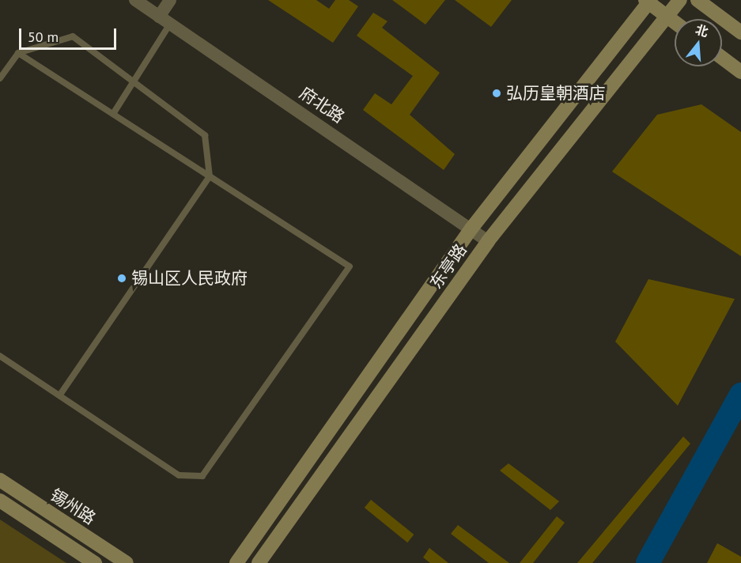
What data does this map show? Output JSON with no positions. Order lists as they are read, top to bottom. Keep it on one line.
{"streets":{"main road":["东亭路","锡州路"],"street":["府北路"]},"crossings":[["府北路","东亭路"]],"places":["弘历皇朝酒店","锡山区人民政府"],"scale_bar":"50 m","north":"top"}
